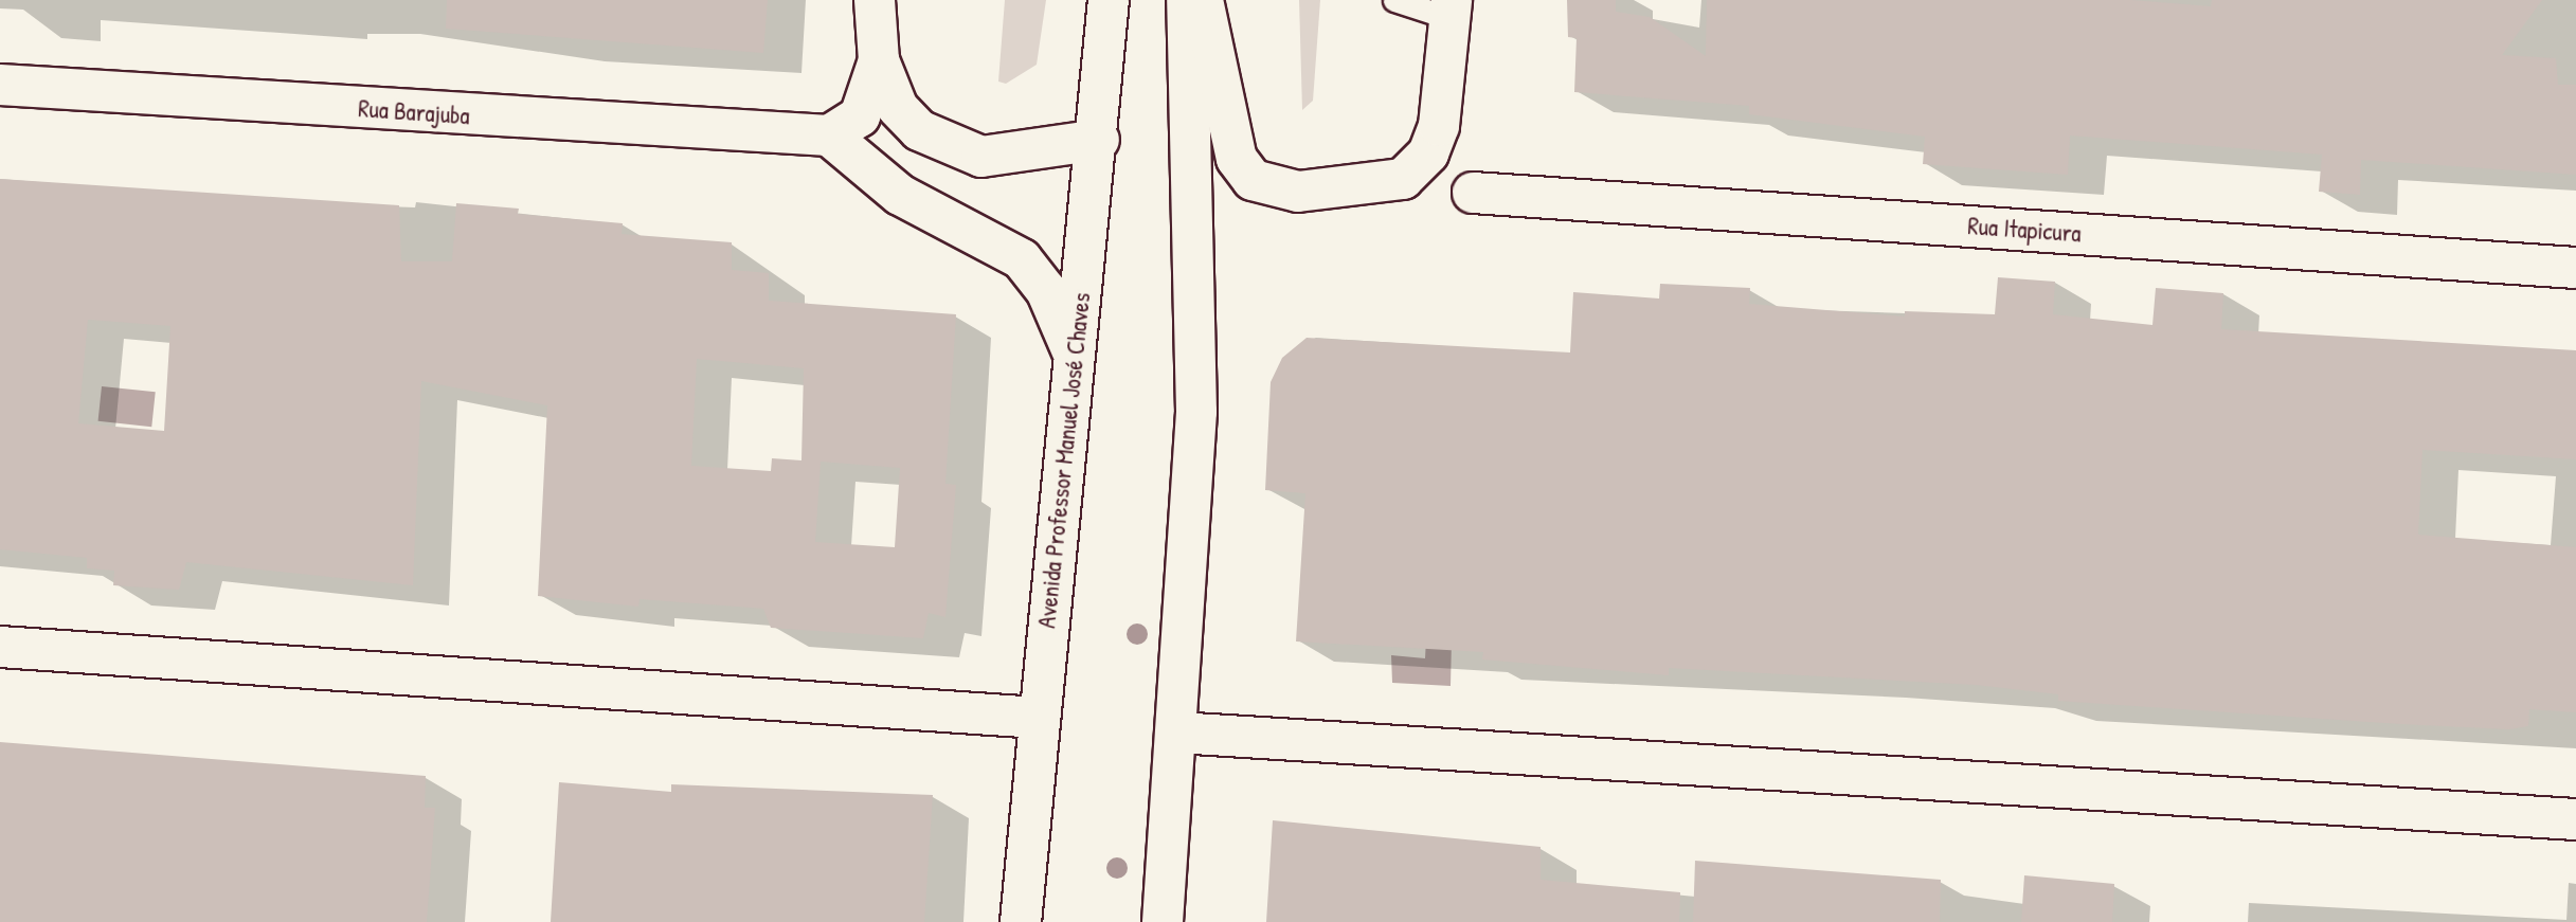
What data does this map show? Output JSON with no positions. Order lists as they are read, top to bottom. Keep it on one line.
{"streets":{"main road":["Rua Barajuba","Rua Itapicura","Avenida Professor Manuel José Chaves"]}}
